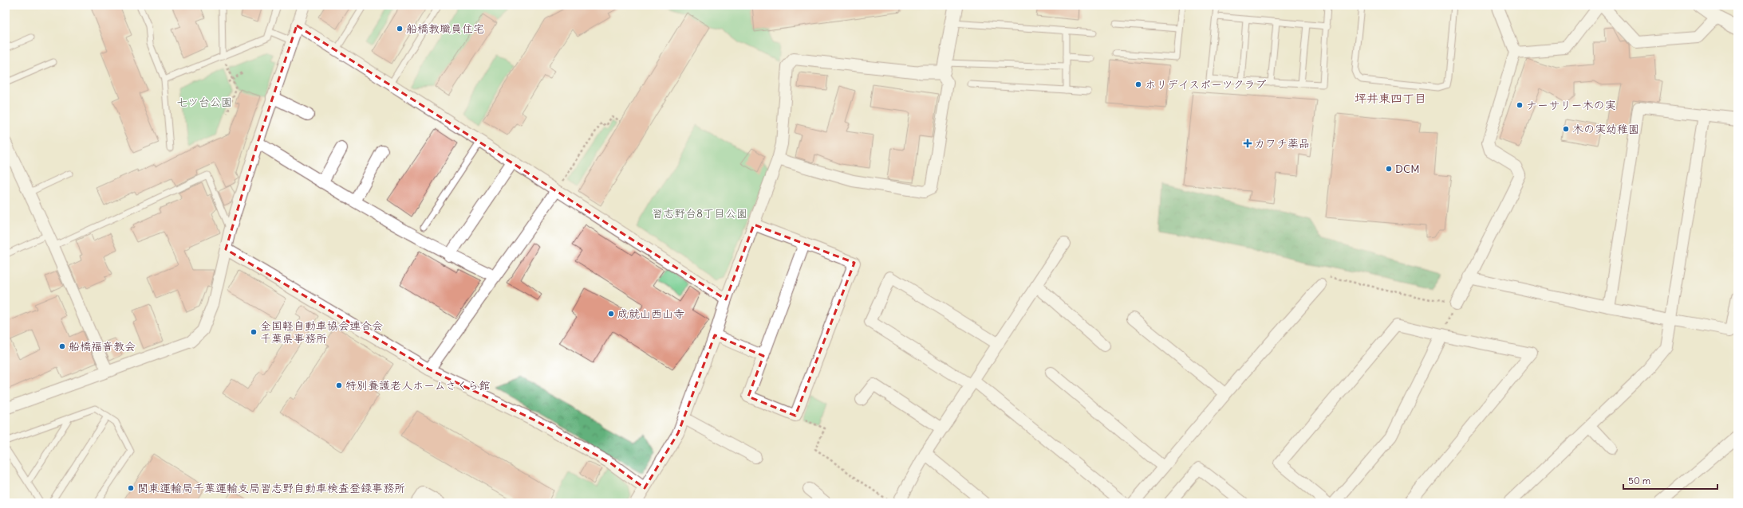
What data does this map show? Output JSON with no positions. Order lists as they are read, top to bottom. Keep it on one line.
{"districts":["坪井東四丁目"],"parks":["七ツ台公園","習志野台8丁目公園"],"places":{"other":["船橋教職員住宅","ホリデイスポーツクラブ","ナーサリー木の実","木の実幼稚園","DCM","成就山西山寺","全国軽自動車協会連合会 千葉県事務所","船橋福音教会","特別養護老人ホームさくら館","関東運輸局千葉運輸支局習志野自動車検査登録事務所"],"health":["カワチ薬品"]},"scale_bar":"50 m"}
